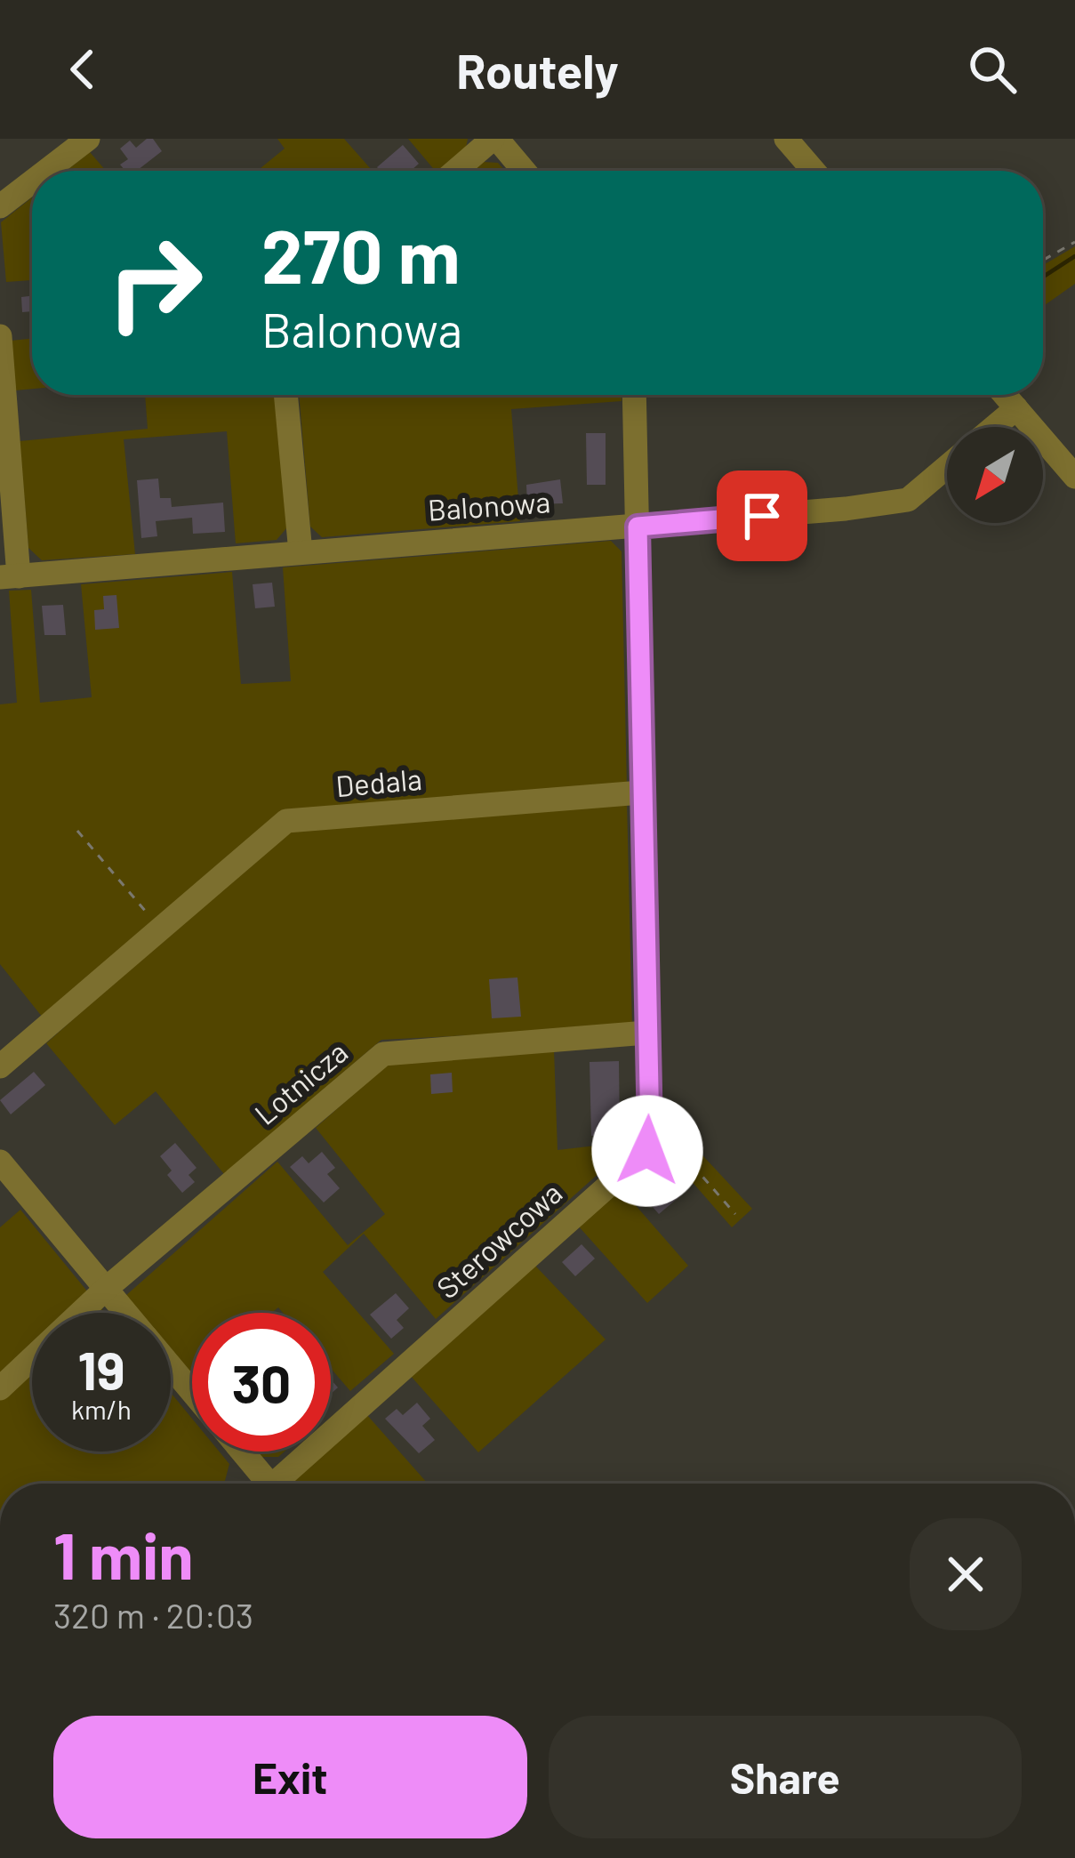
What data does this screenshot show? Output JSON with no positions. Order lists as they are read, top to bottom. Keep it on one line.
{"streets":{"street":["Balonowa","Dedala","Lotnicza","Sterowcowa"]},"north":"bottom left","page":{"header":"Routely","turn":["270 m","Balonowa"],"speed":"19 km/h","limit":"30","heading":["1 min","320 m · 20:03"],"buttons":["Exit","Share"]}}
